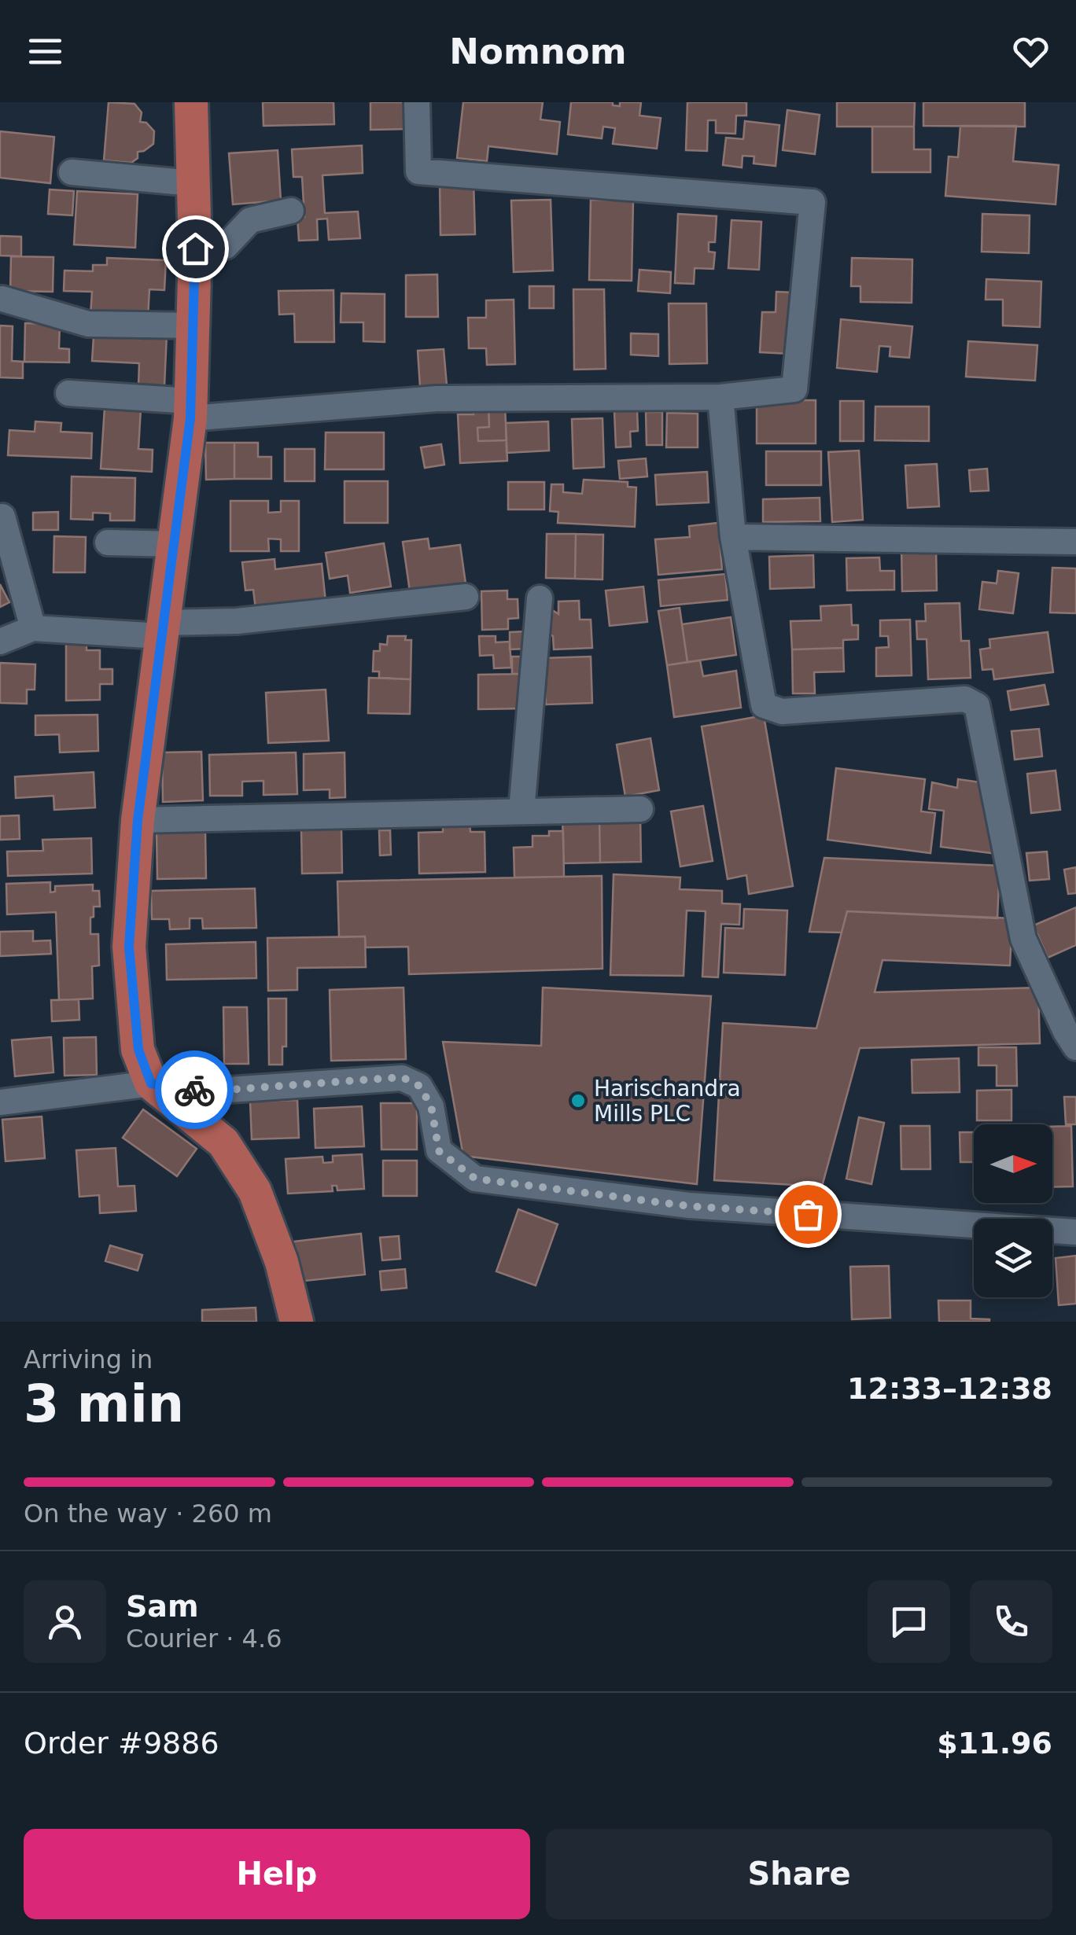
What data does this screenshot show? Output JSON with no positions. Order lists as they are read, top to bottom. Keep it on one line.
{"places":["Harischandra Mills PLC"],"north":"right","page":{"header":"Nomnom","heading":["3 min","Arriving in","12:33–12:38"],"panel":["Sam","Courier · 4.6","Order #9886","$11.96"],"bar":"On the way · 260 m","buttons":["Help","Share"]}}
